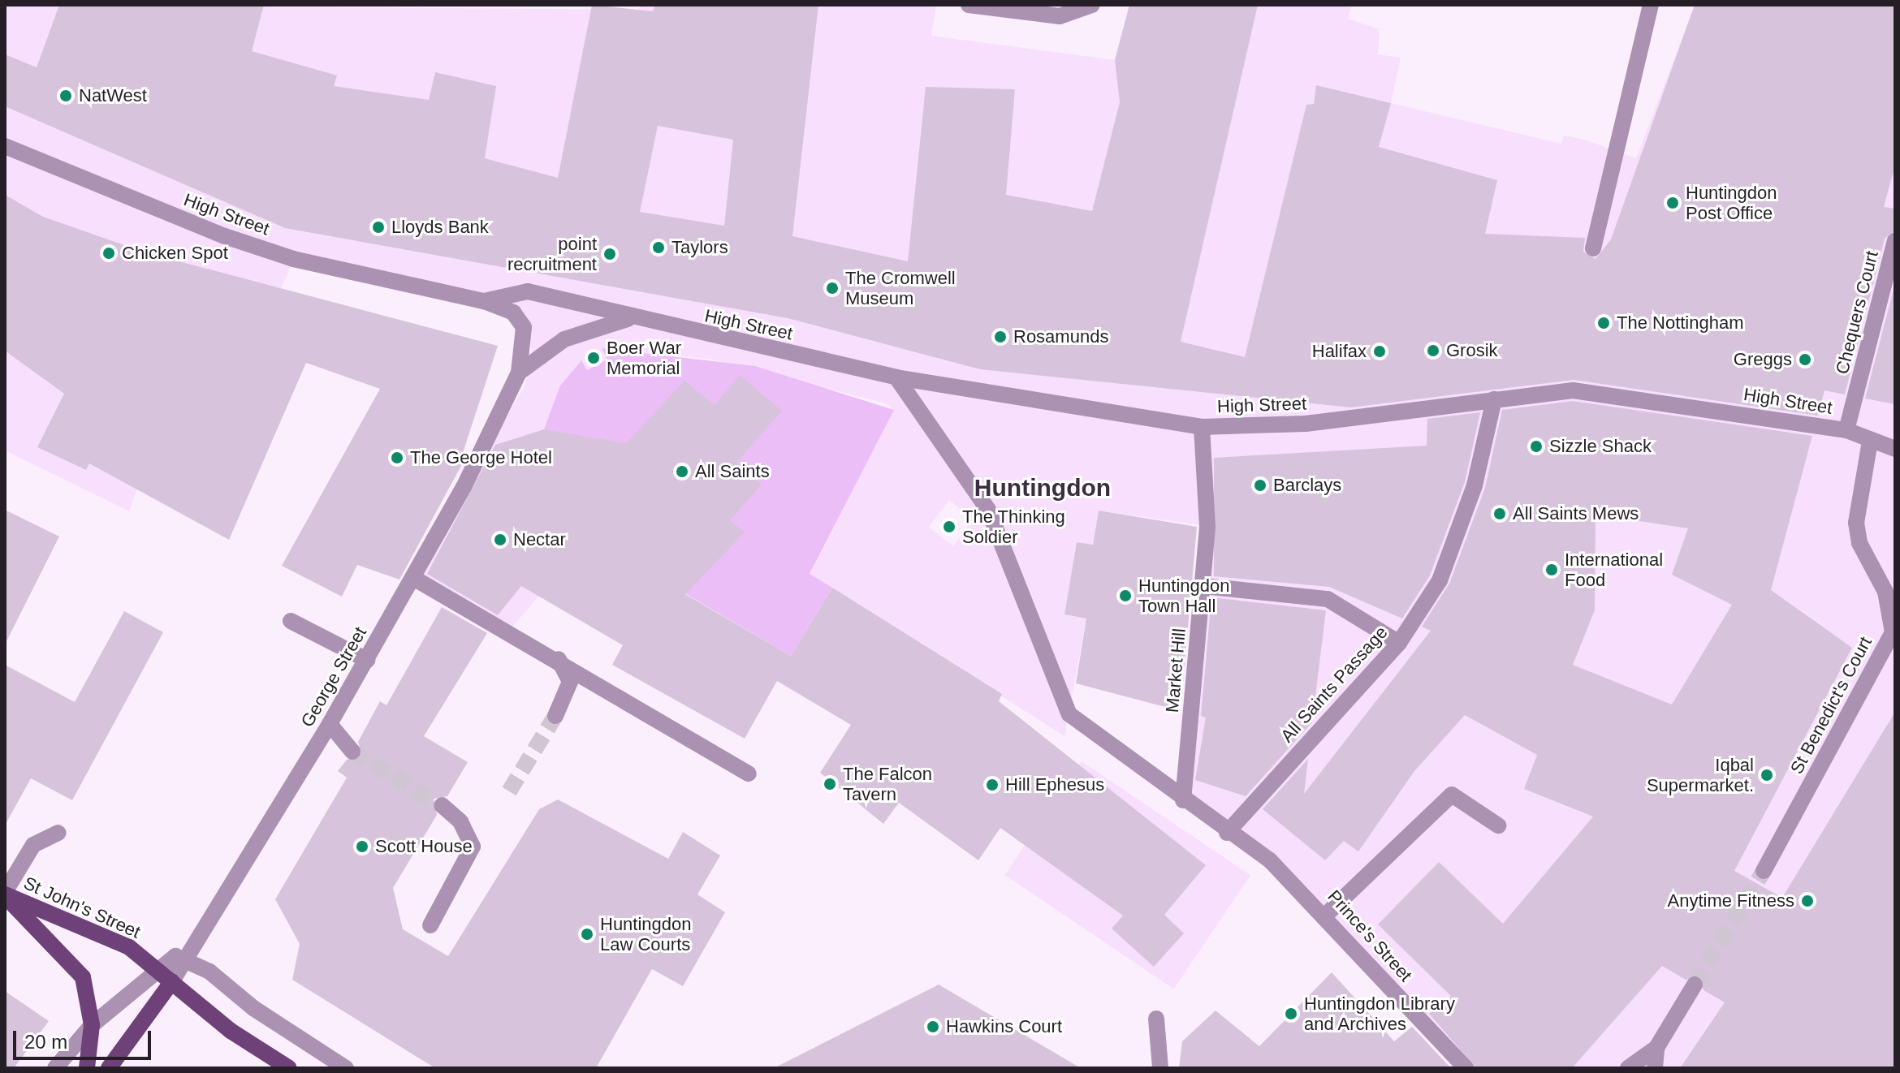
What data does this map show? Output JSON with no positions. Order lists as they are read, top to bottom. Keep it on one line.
{"streets":{"main road":["George Street","St John's Street"],"street":["High Street","Chequers Court","Market Hill","All Saints Passage","St Benedict's Court","Prince's Street"]},"crossings":[["High Street","Chequers Court"],["High Street","Market Hill"],["High Street","George Street"],["High Street","All Saints Passage"],["High Street","St Benedict's Court"],["George Street","St John's Street"],["All Saints Passage","Prince's Street"]],"districts":["Huntingdon"],"places":["NatWest","Huntingdon Post Office","Lloyds Bank","Taylors","Chicken Spot","point recruitment","The Cromwell Museum","The Nottingham","Rosamunds","Grosik","Halifax","Boer War Memorial","Greggs","Sizzle Shack","The George Hotel","All Saints","Barclays","All Saints Mews","The Thinking Soldier","Nectar","International Food","Huntingdon Town Hall","Iqbal Supermarket.","The Falcon Tavern","Hill Ephesus","Scott House","Anytime Fitness","Huntingdon Law Courts","Huntingdon Library and Archives","Hawkins Court"],"scale_bar":"20 m"}
